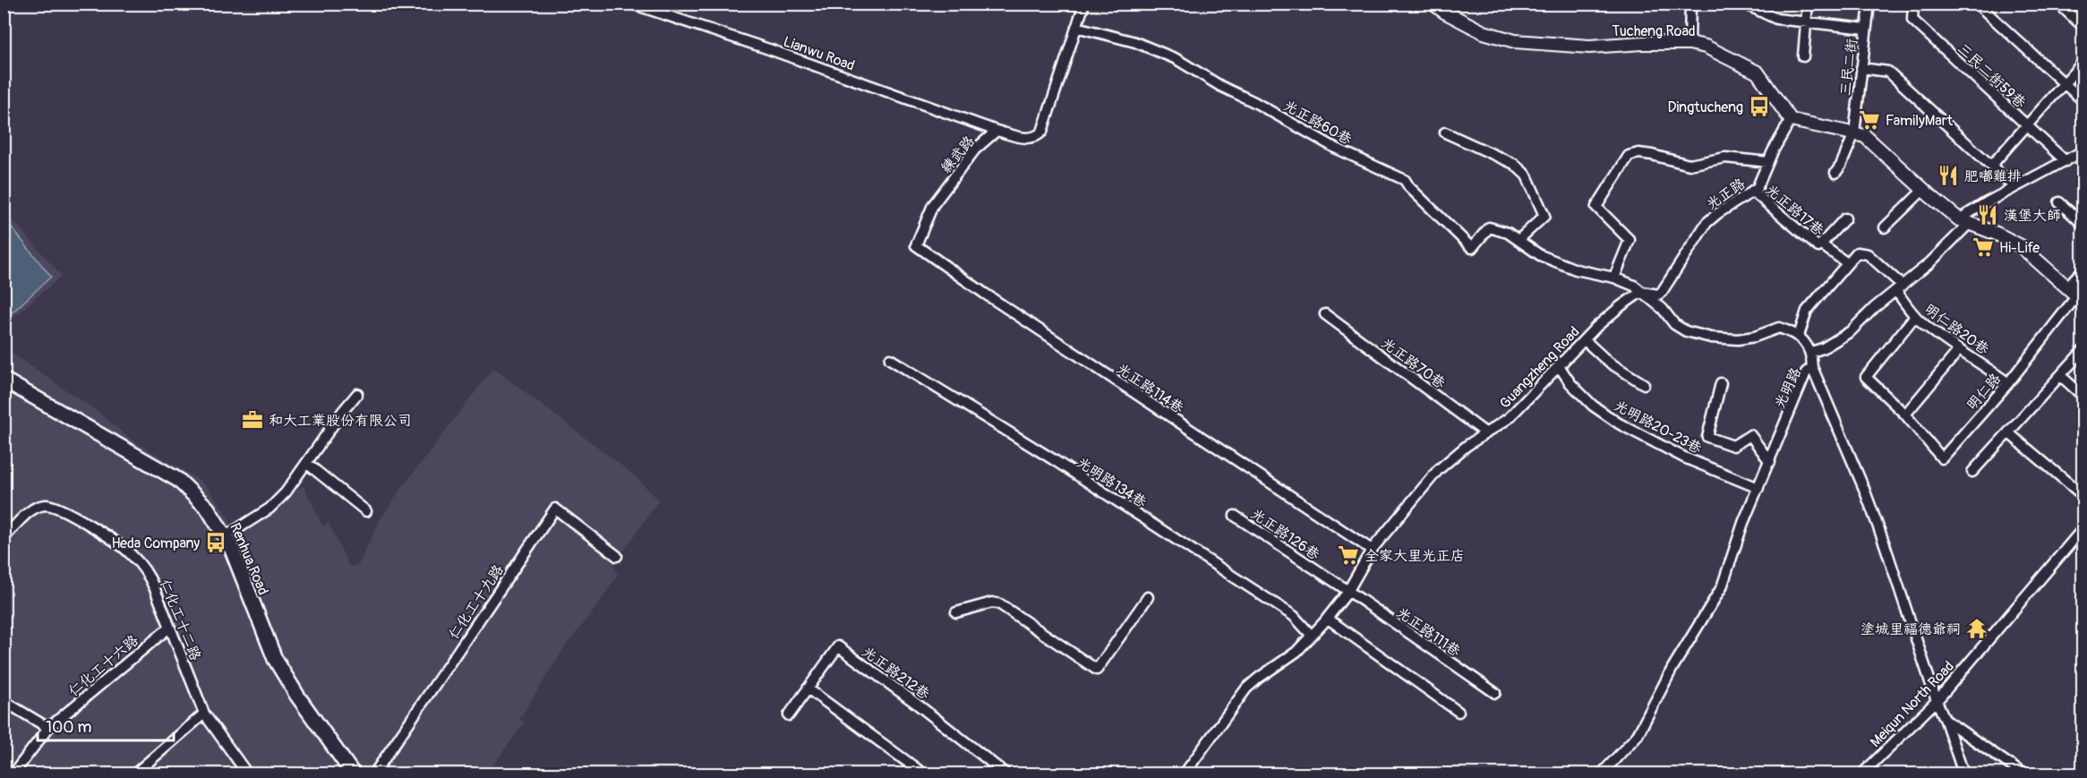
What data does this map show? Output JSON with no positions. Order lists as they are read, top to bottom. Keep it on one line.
{"streets":{"main road":["Renhua Road"],"street":["Tucheng Road","Lianwu Road","三民二街","三民二街59巷","光正路60巷","練武路","光正路","光正路17巷","明仁路20巷","光正路70巷","Guangzheng Road","光正路114巷","光明路","明仁路","光明路20-23巷","光明路134巷","光正路126巷","仁化工十九路","仁化工十二路","光正路111巷","仁化工十六路","光正路212巷","Meiqun North Road"]},"crossings":[["Tucheng Road","光正路"],["Lianwu Road","練武路"],["光正路60巷","光正路"],["光正路60巷","Guangzheng Road"],["練武路","光正路114巷"],["光正路","光正路17巷"],["光正路","Guangzheng Road"],["明仁路20巷","明仁路"],["光正路70巷","Guangzheng Road"],["Guangzheng Road","光正路114巷"],["Guangzheng Road","光明路20-23巷"],["Guangzheng Road","光明路134巷"],["Guangzheng Road","光正路126巷"],["Guangzheng Road","光正路111巷"],["光明路","光明路20-23巷"],["光明路","Meiqun North Road"],["光正路126巷","光正路111巷"],["仁化工十二路","仁化工十六路"]],"places":{"bus stop":["Dingtucheng","Heda Company"],"supermarket":["FamilyMart","Hi-Life","全家大里光正店"],"restaurant":["肥嘟雞排","漢堡大師"],"office":["和大工業股份有限公司"],"temple":["塗城里福德爺祠"]},"scale_bar":"100 m"}
